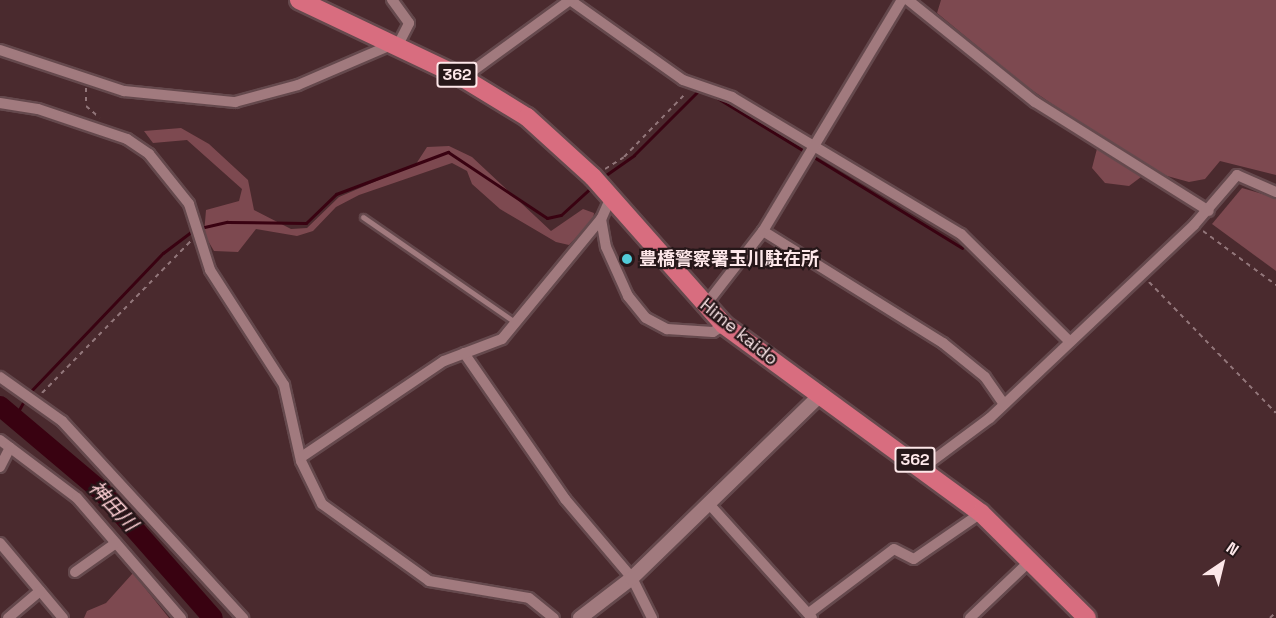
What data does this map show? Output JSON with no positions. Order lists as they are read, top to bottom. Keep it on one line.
{"streets":{"highway":["362","Hime kaido"]},"water":["神田川"],"places":["豊橋警察署玉川駐在所"],"north":"top right"}
